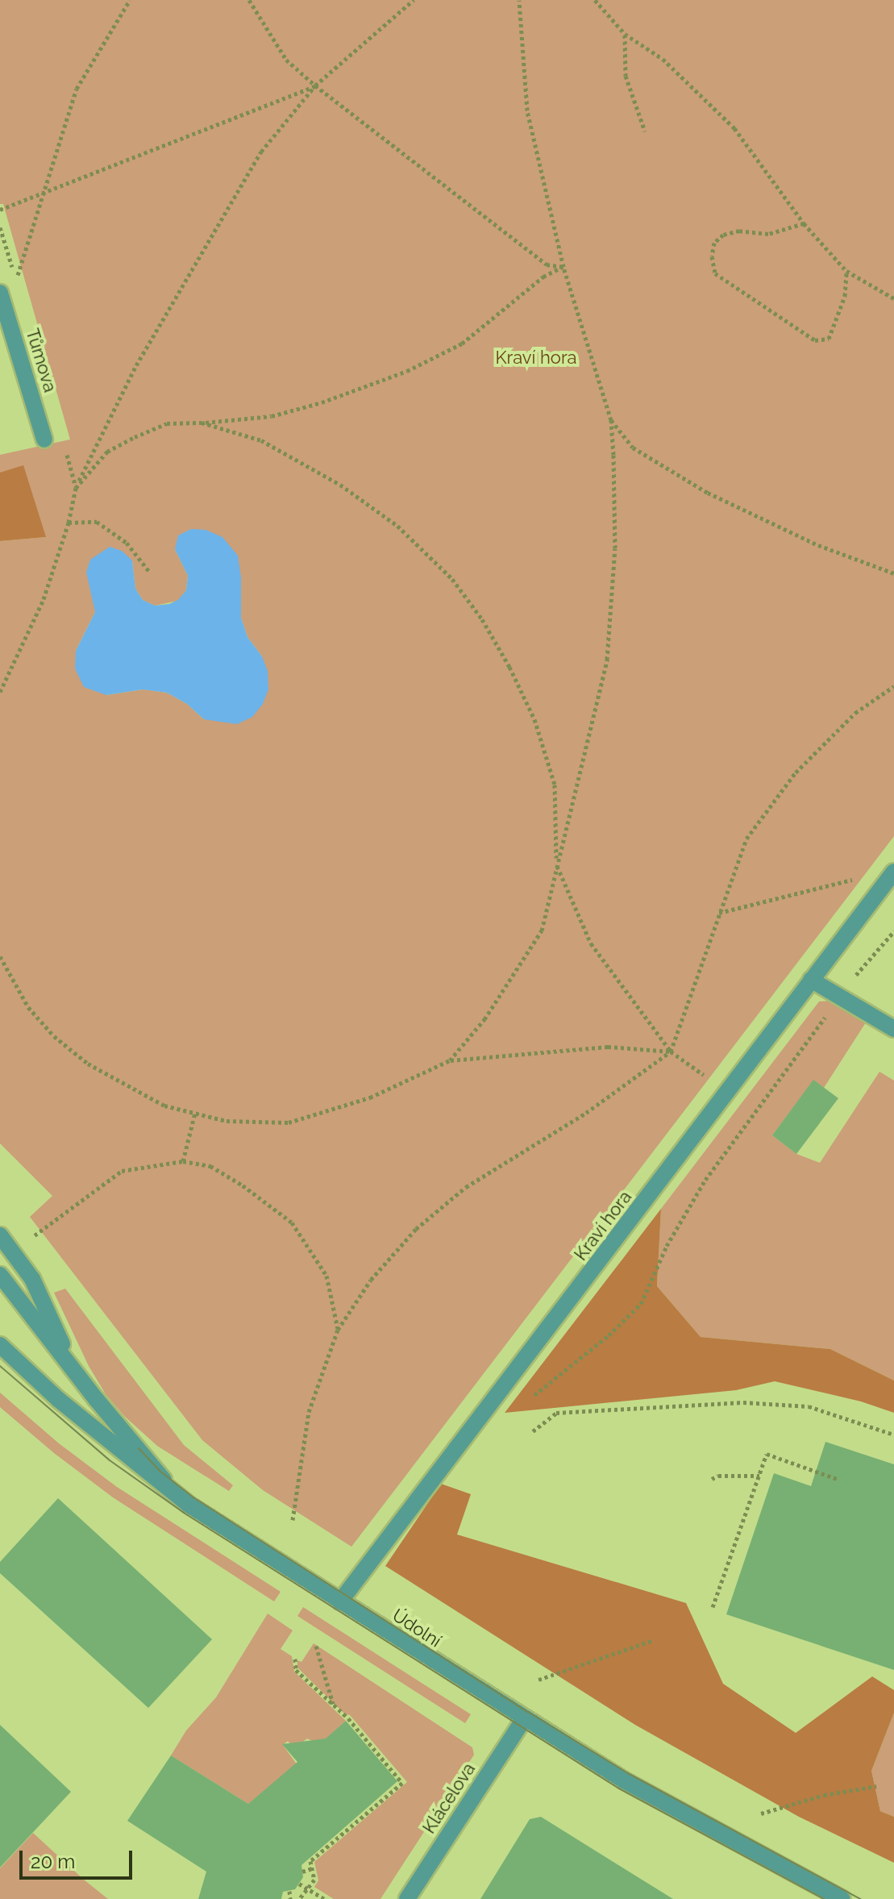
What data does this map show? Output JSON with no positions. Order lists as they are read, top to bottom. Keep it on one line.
{"streets":{"street":["Tůmova","Kraví hora","Údolní","Klácelova"]},"crossings":[["Kraví hora","Údolní"],["Údolní","Klácelova"]],"parks":["Kraví hora"],"scale_bar":"20 m"}
